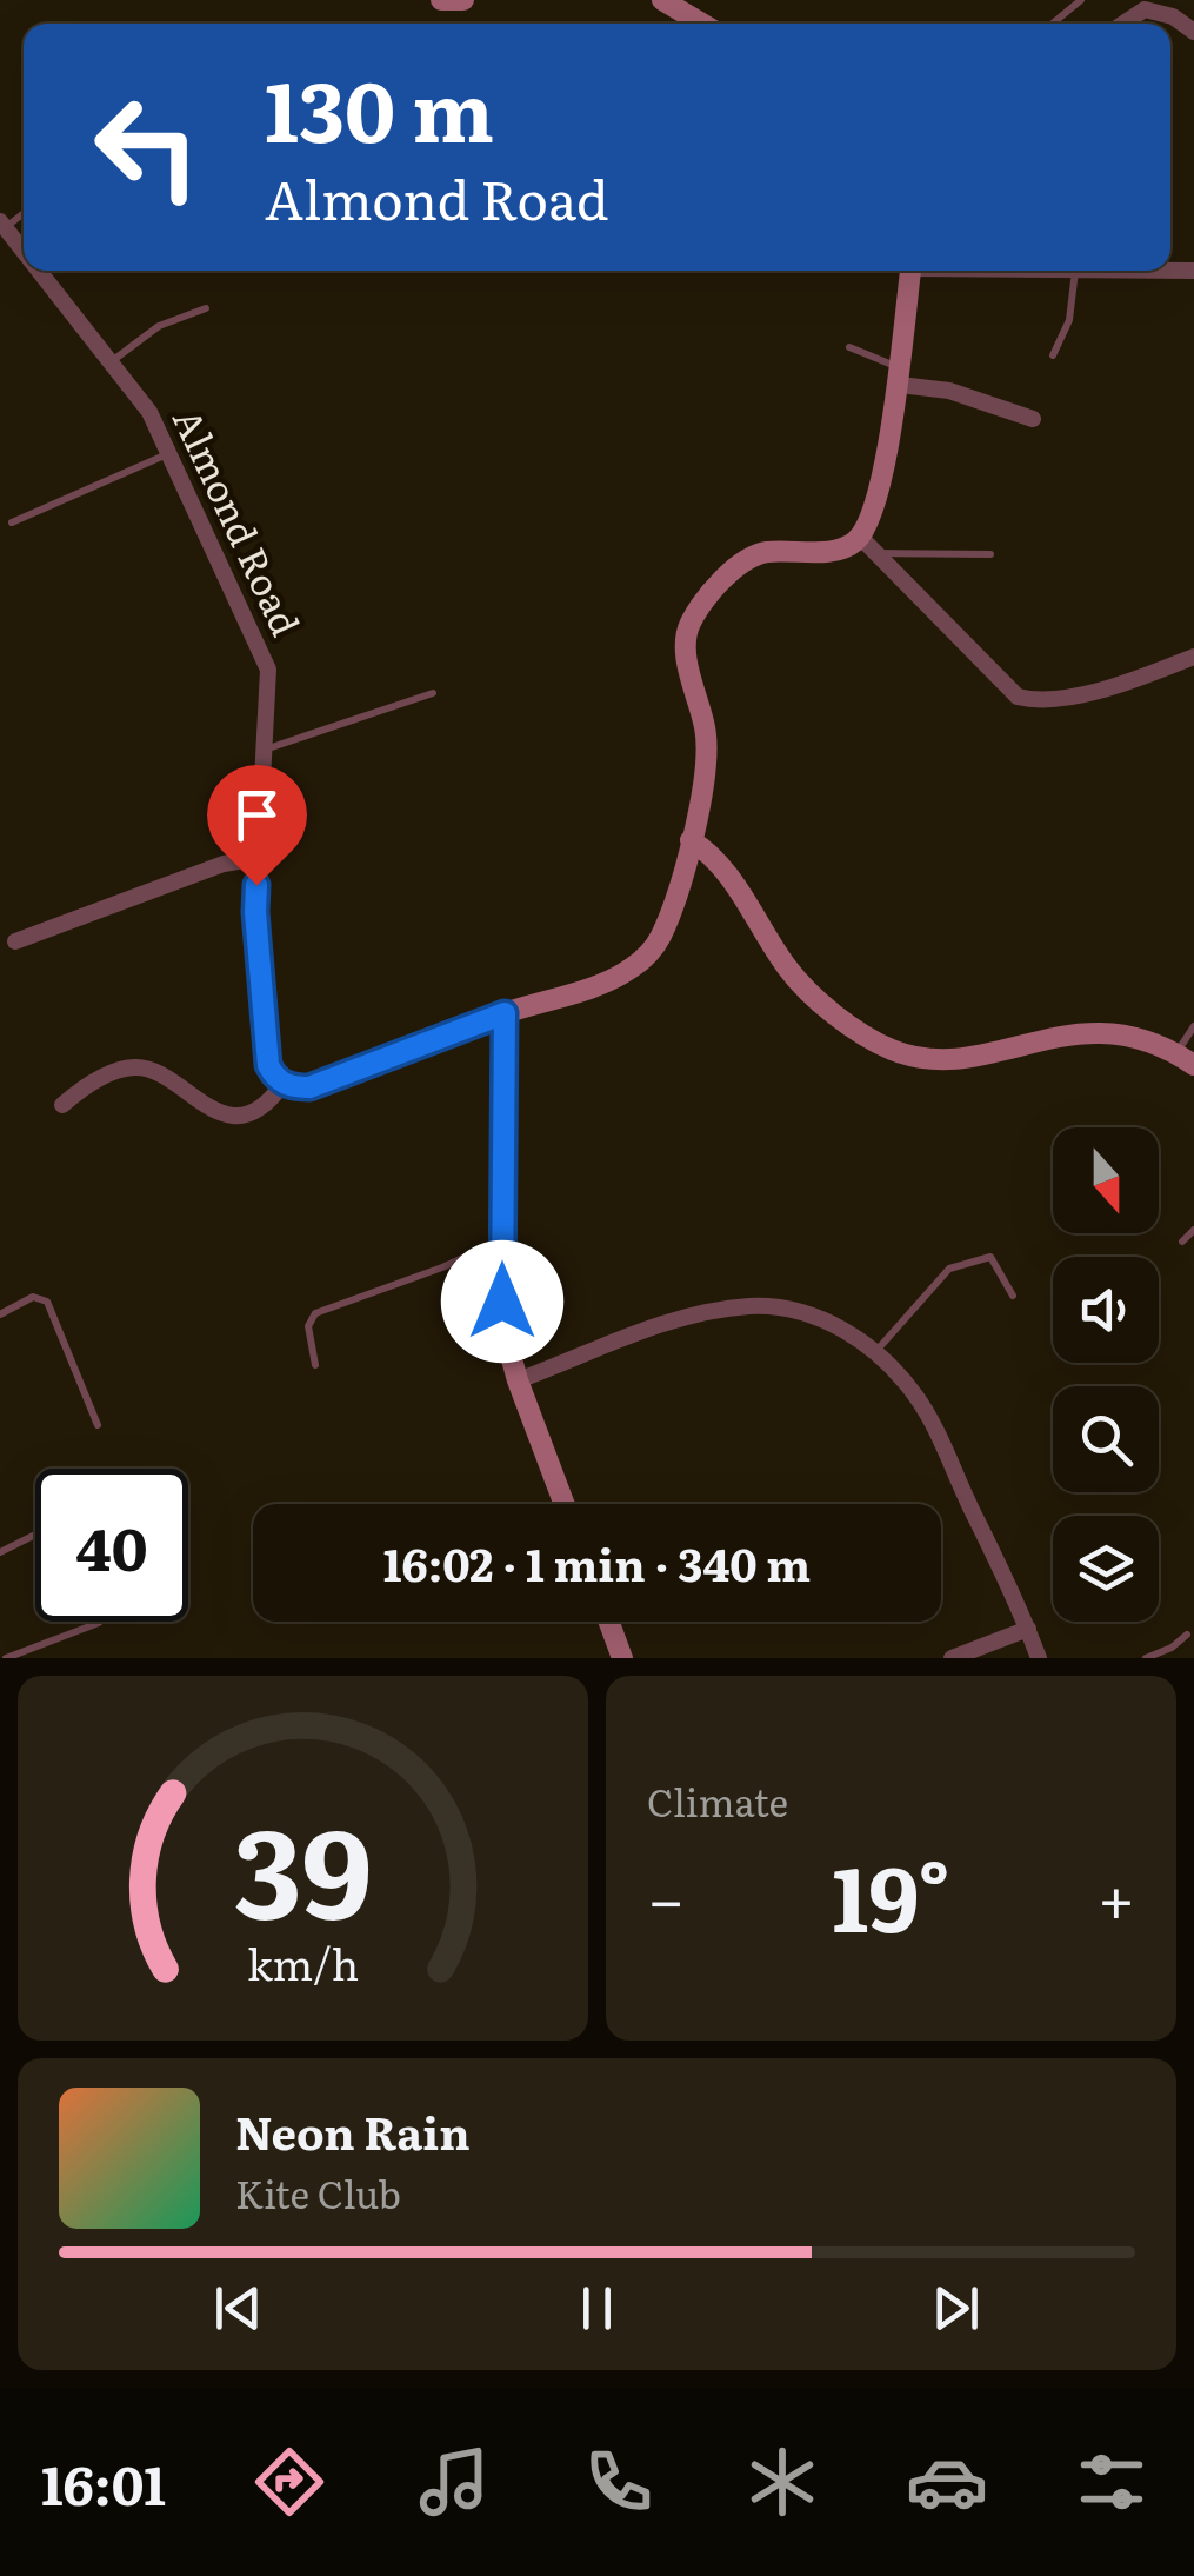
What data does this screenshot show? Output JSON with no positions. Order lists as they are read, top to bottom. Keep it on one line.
{"streets":{"street":["Almond Road"]},"north":"bottom","page":{"turn":["130 m","Almond Road"],"limit":"40","trip":"16:02 · 1 min · 340 m","tile":"Climate","heat":["−","19°","+"],"song":["Neon Rain","Kite Club"],"tabs":"16:01","gauge":["39","km/h"]}}
